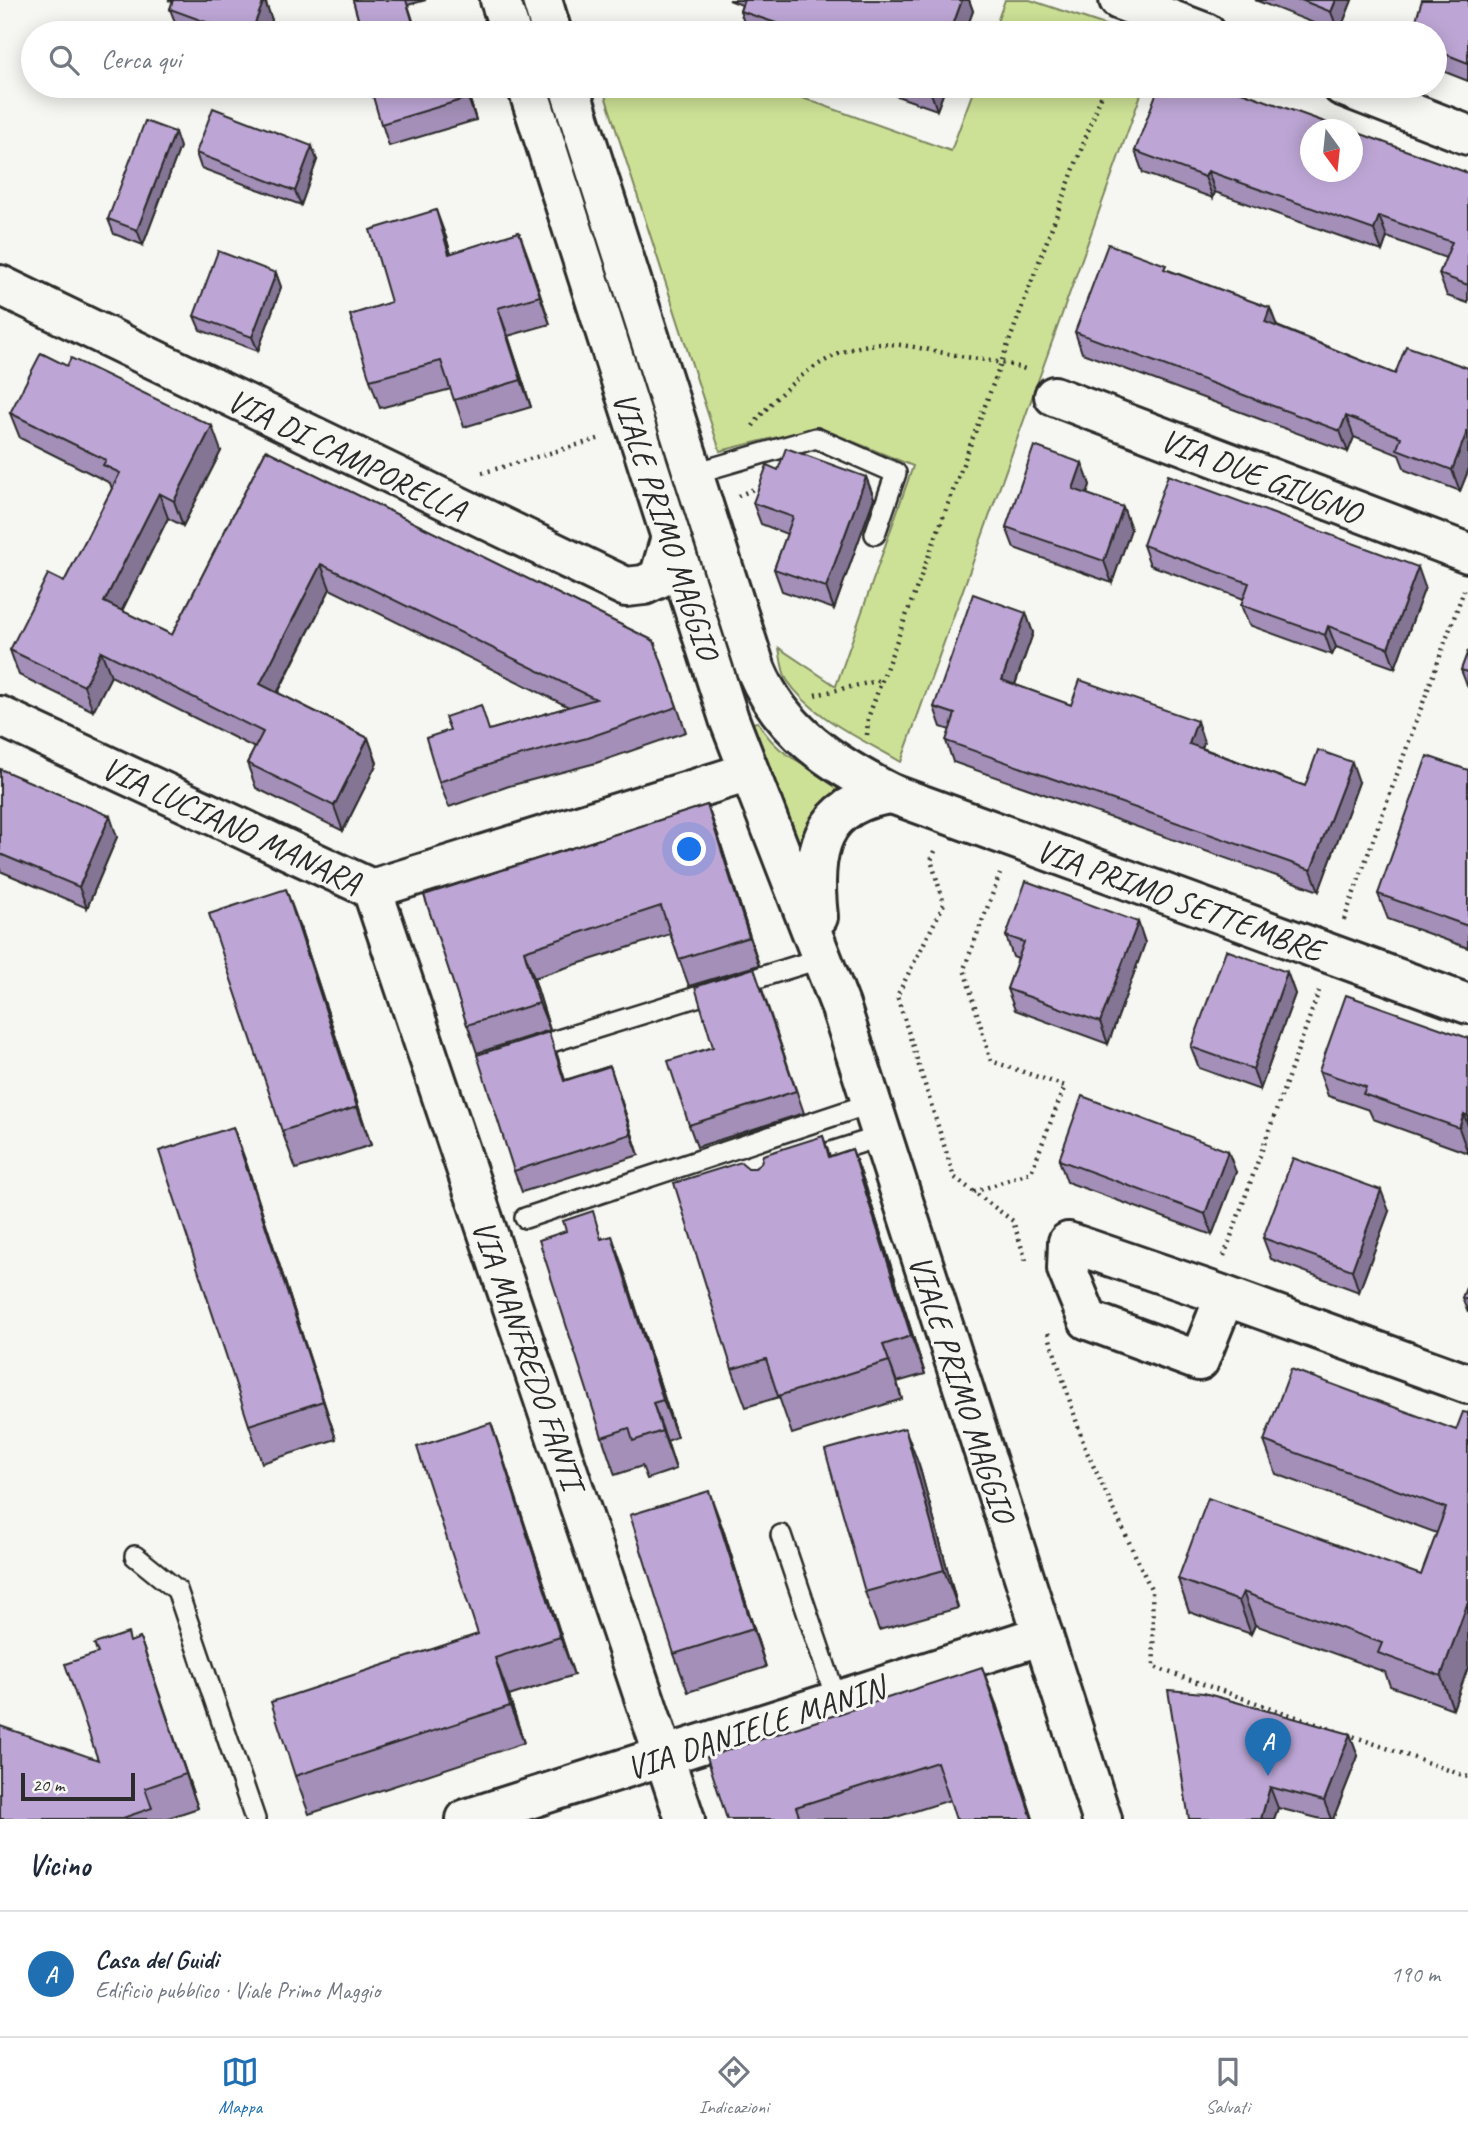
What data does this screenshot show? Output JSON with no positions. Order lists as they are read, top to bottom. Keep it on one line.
{"streets":{"street":["VIA DI CAMPORELLA","VIA DUE GIUGNO","VIALE PRIMO MAGGIO","VIA LUCIANO MANARA","VIA PRIMO SETTEMBRE","VIA MANFREDO FANTI","VIA DANIELE MANIN"]},"crossings":[["VIA DI CAMPORELLA","VIALE PRIMO MAGGIO"],["VIALE PRIMO MAGGIO","VIA LUCIANO MANARA"],["VIALE PRIMO MAGGIO","VIA PRIMO SETTEMBRE"],["VIALE PRIMO MAGGIO","VIA DANIELE MANIN"],["VIA LUCIANO MANARA","VIA MANFREDO FANTI"],["VIA MANFREDO FANTI","VIA DANIELE MANIN"]],"scale_bar":"20 m","north":"bottom","page":{"search":"Cerca qui","pins":"A","scale":"20 m","heading":"Vicino","list":[{"mark":"A","name":"Casa del Guidi","note":"Edificio pubblico · Viale Primo Maggio","value":"190 m"}],"nav":["Mappa","Indicazioni","Salvati"]}}
